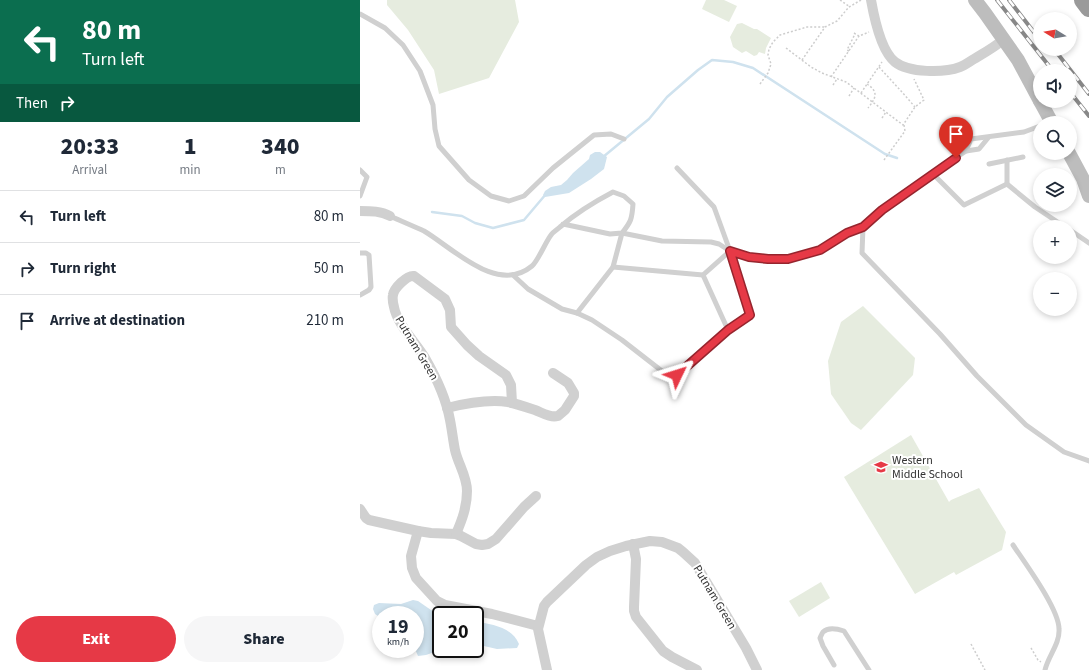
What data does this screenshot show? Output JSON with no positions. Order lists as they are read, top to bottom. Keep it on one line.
{"streets":{"street":["Putnam Green"]},"places":{"school or university":["Western Middle School"]},"north":"left","page":{"turn":["80 m","Turn left"],"map_buttons":["+","−"],"then":"Then","eta":["20:33","Arrival","1","min","340","m"],"list":[{"name":"Turn left","value":"80 m"},{"name":"Turn right","value":"50 m"},{"name":"Arrive at destination","value":"210 m"}],"speed":"19 km/h","limit":"20","buttons":["Exit","Share"]}}
